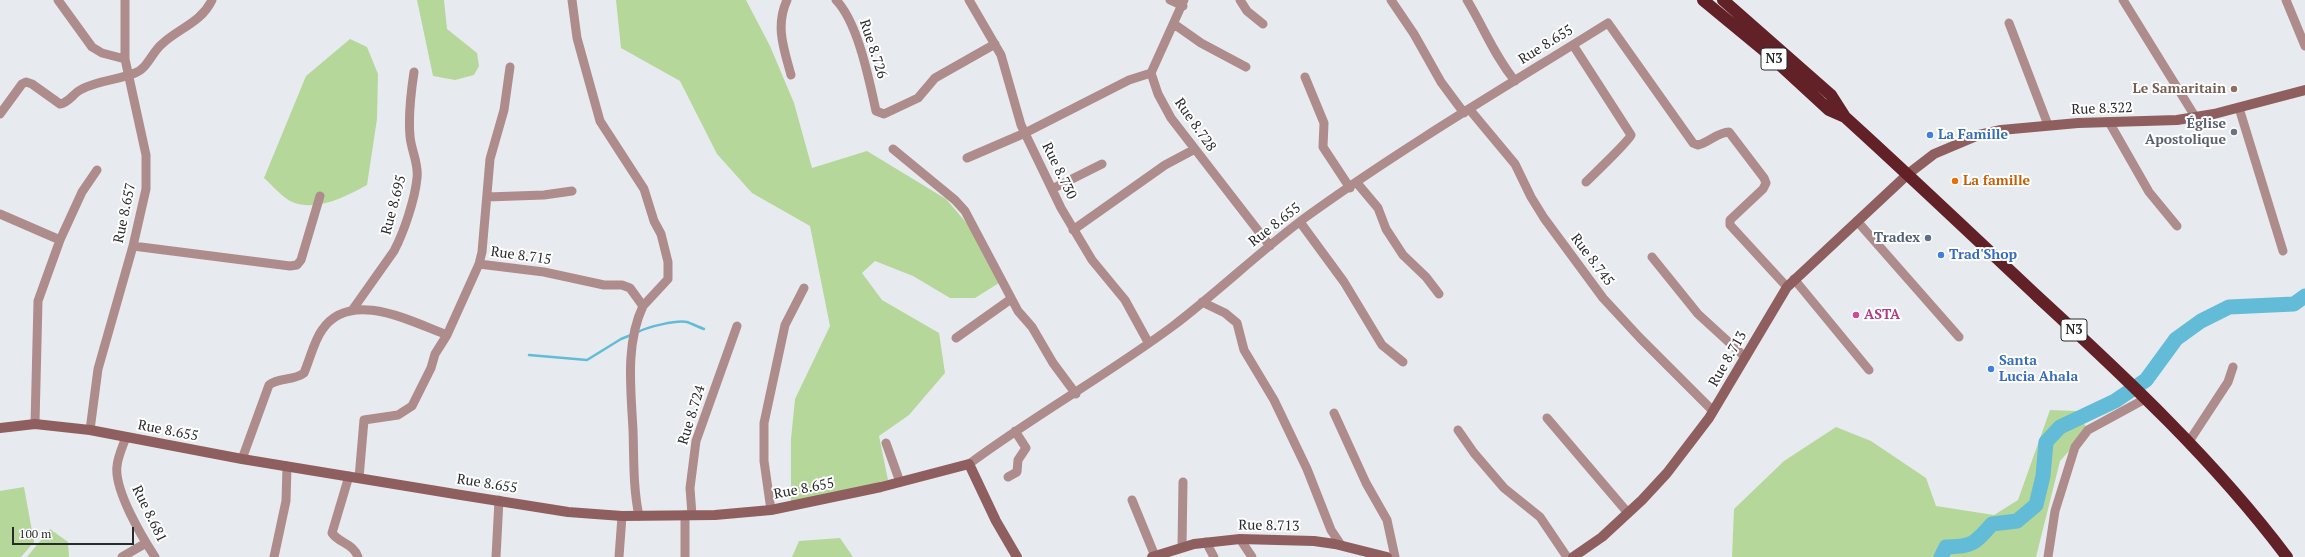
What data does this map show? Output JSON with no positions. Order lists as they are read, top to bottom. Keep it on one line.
{"streets":{"highway":["N3"],"main road":["Rue 8.655","Rue 8.322","Rue 8.713"],"street":["Rue 8.726","Rue 8.728","Rue 8.730","Rue 8.695","Rue 8.657","Rue 8.715","Rue 8.745","Rue 8.724","Rue 8.681"]},"crossings":[["Rue 8.655","Rue 8.728"],["Rue 8.655","Rue 8.730"],["Rue 8.655","Rue 8.657"],["Rue 8.655","Rue 8.715"],["Rue 8.655","Rue 8.745"],["Rue 8.655","Rue 8.713"],["Rue 8.655","Rue 8.724"],["Rue 8.655","Rue 8.681"],["Rue 8.726","Rue 8.730"],["N3","Rue 8.322"],["N3","Rue 8.713"],["Rue 8.322","Rue 8.713"],["Rue 8.745","Rue 8.713"]],"places":["Le Samaritain","Église Apostolique","La Famille","La famille","Tradex","Trad'Shop","ASTA","Santa Lucia Ahala"],"scale_bar":"100 m"}
